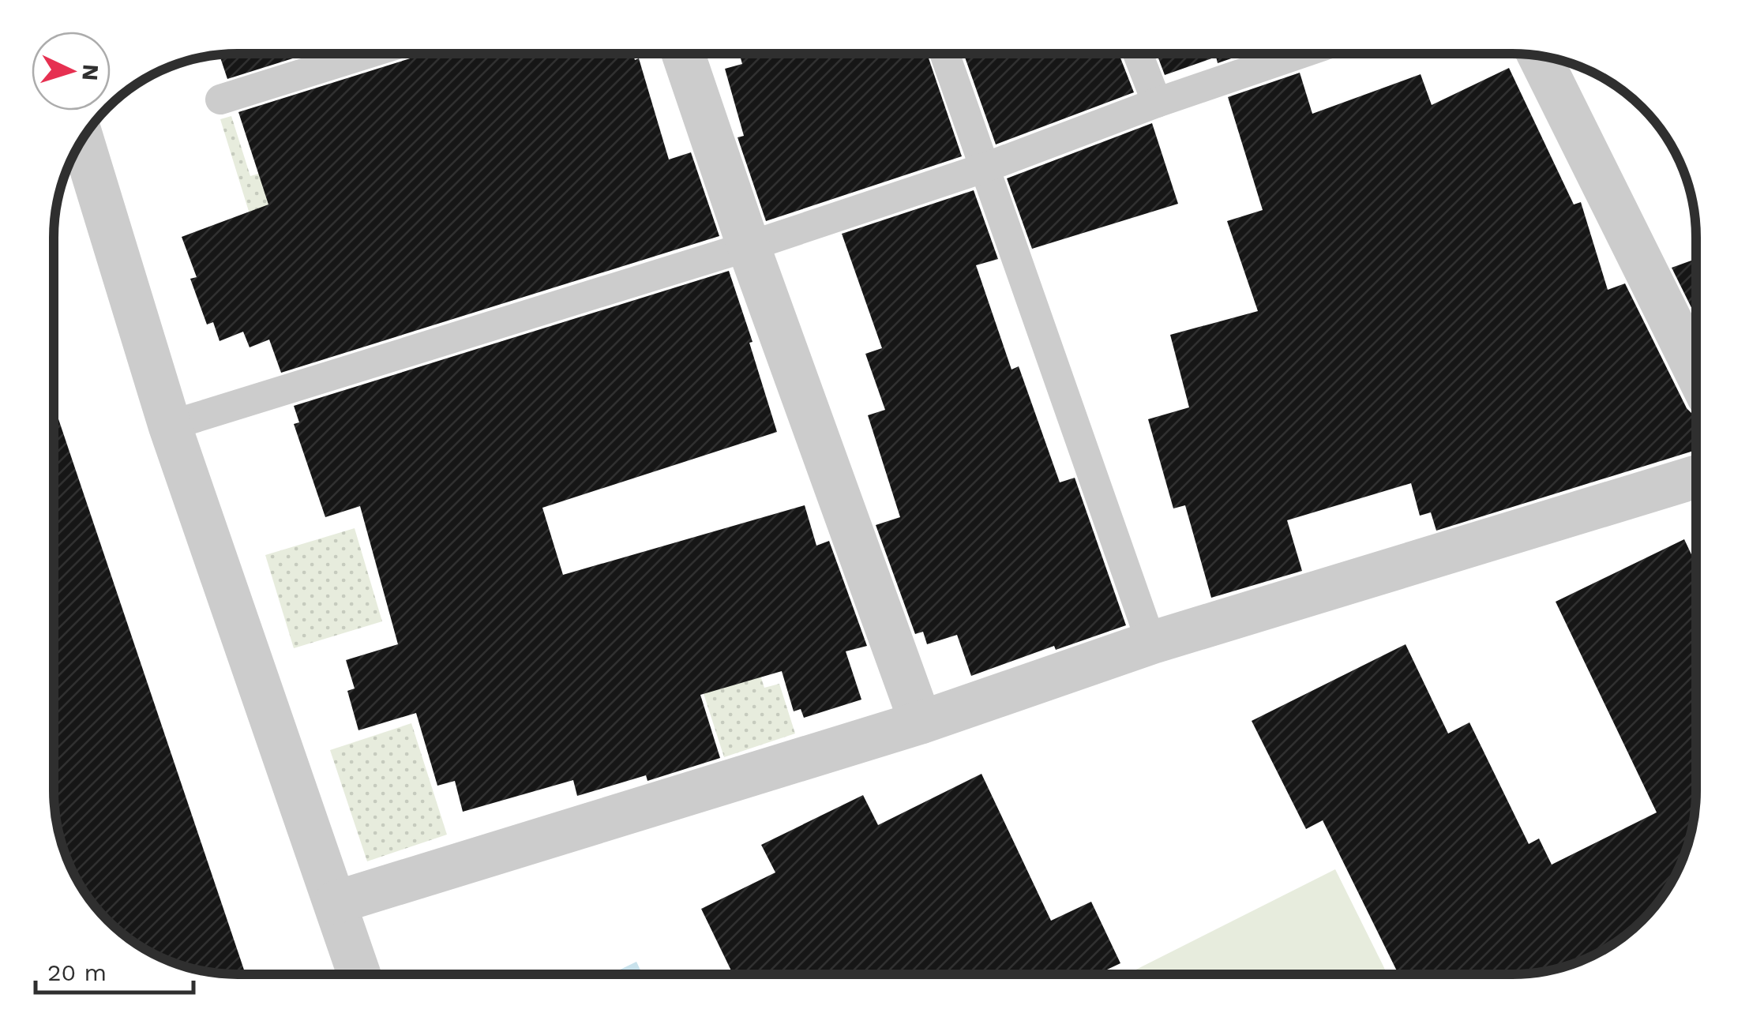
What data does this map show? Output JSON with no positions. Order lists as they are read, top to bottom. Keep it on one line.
{"scale_bar":"20 m","north":"right"}
